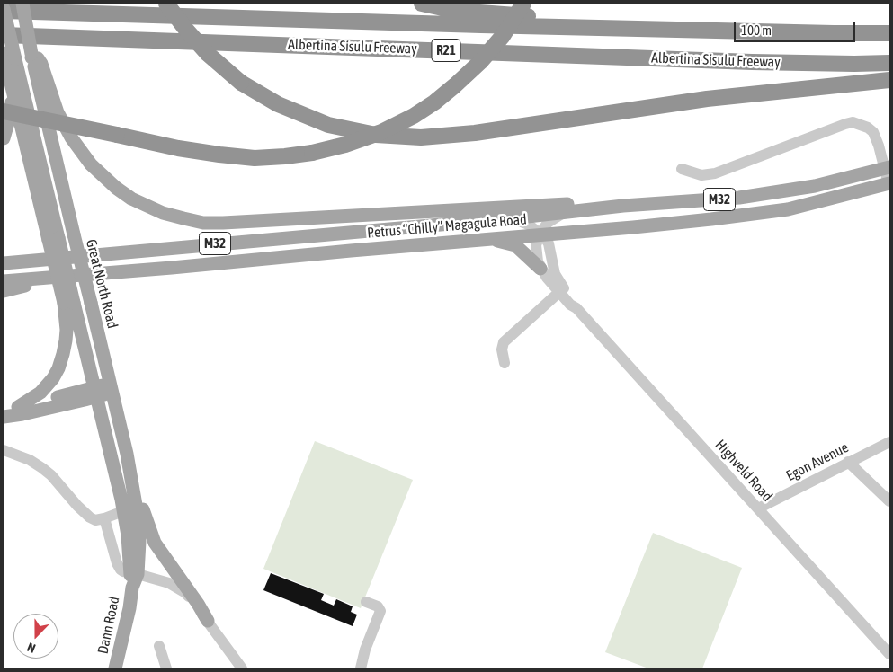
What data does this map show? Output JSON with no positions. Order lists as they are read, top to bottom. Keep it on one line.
{"streets":{"highway":["Albertina Sisulu Freeway","R21"],"main road":["M32","Petrus “Chilly” Magagula Road","Great North Road","Dann Road"],"street":["Egon Avenue","Highveld Road"]},"crossings":[["Petrus “Chilly” Magagula Road","Highveld Road"],["Great North Road","Dann Road"],["Egon Avenue","Highveld Road"]],"scale_bar":"100 m","north":"bottom"}
